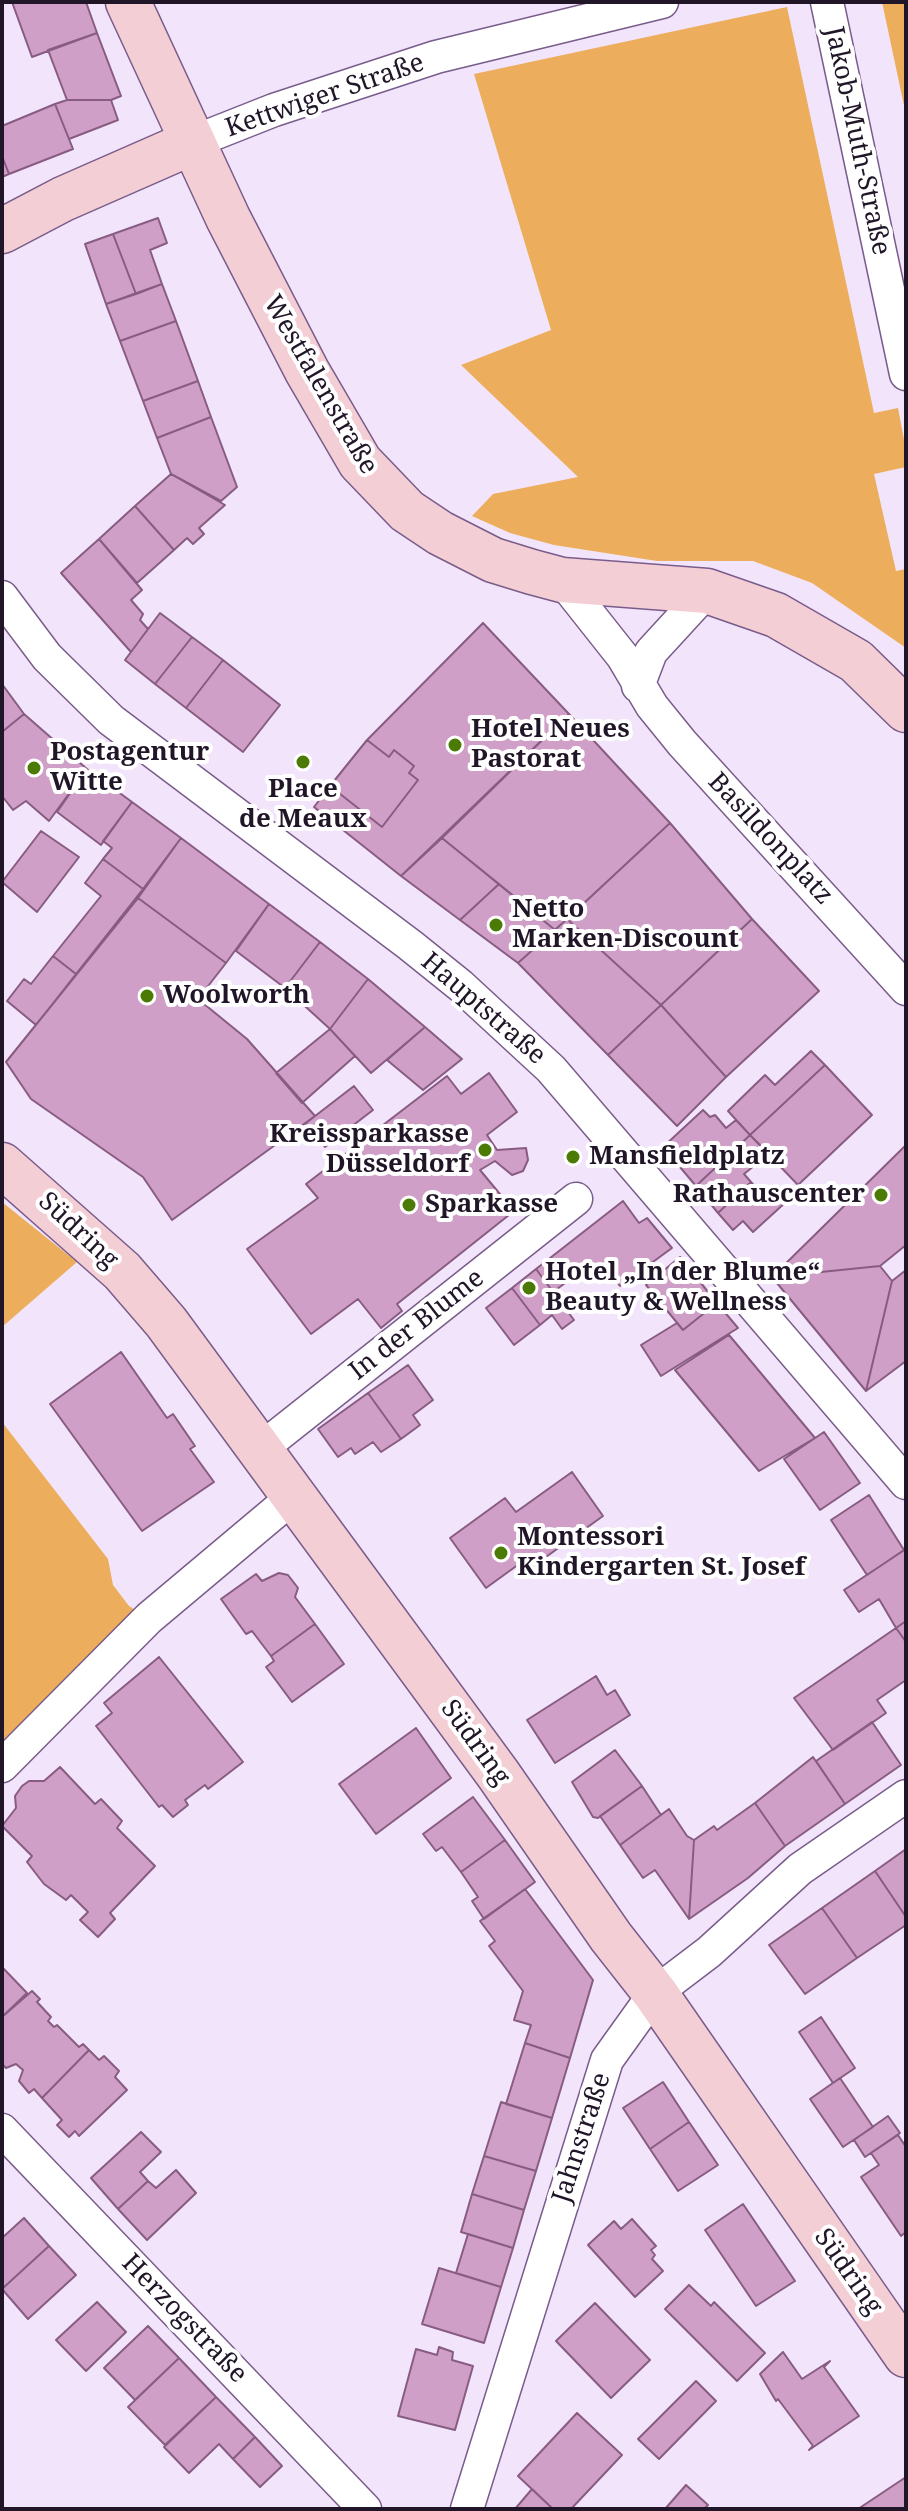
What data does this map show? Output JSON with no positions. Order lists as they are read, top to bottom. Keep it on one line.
{"streets":{"street":["Kettwiger Straße","Jakob-Muth-Straße","Westfalenstraße","Basildonplatz","Hauptstraße","Südring","In der Blume","Jahnstraße","Herzogstraße"]},"crossings":[["Kettwiger Straße","Westfalenstraße"],["Westfalenstraße","Basildonplatz"],["Südring","In der Blume"],["Südring","Jahnstraße"]],"places":["Hotel Neues Pastorat","Place de Meaux","Postagentur Witte","Netto Marken-Discount","Woolworth","Kreissparkasse Düsseldorf","Mansfieldplatz","Rathauscenter","Sparkasse","Hotel „In der Blume“ Beauty & Wellness","Montessori Kindergarten St. Josef"]}
